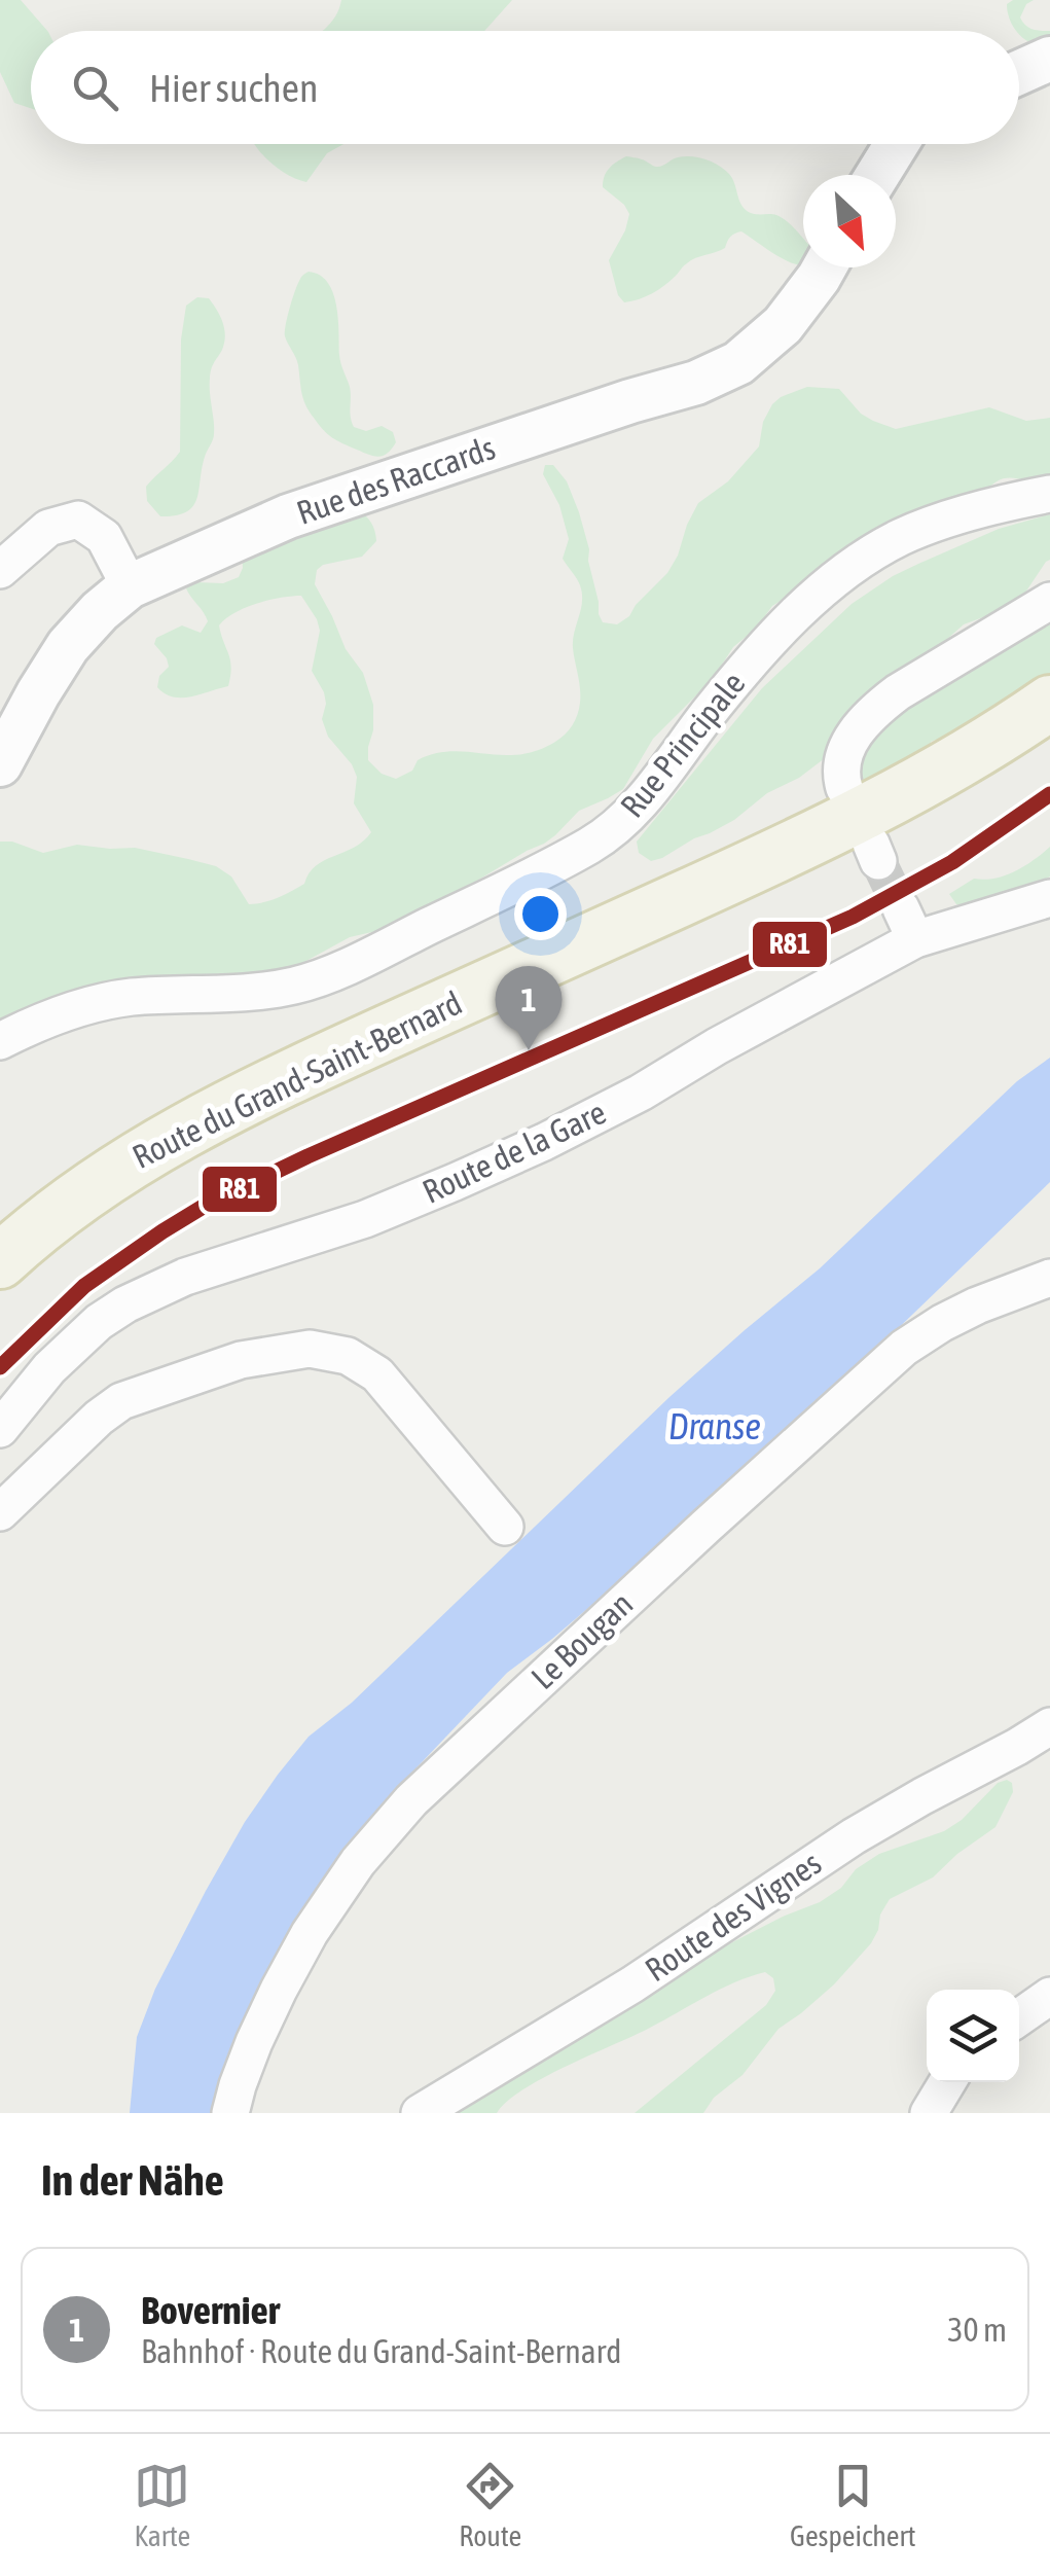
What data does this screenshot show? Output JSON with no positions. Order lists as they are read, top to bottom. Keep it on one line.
{"streets":{"main road":["Route du Grand-Saint-Bernard"],"street":["Rue des Raccards","Rue Principale","Route de la Gare","Le Bougan","Route des Vignes"]},"water":["Dranse"],"lines":["transit line R81"],"north":"bottom right","page":{"search":"Hier suchen","pins":"1","heading":"In der Nähe","list":[{"mark":"1","name":"Bovernier","note":"Bahnhof · Route du Grand-Saint-Bernard","value":"30 m"}],"nav":["Karte","Route","Gespeichert"]}}
